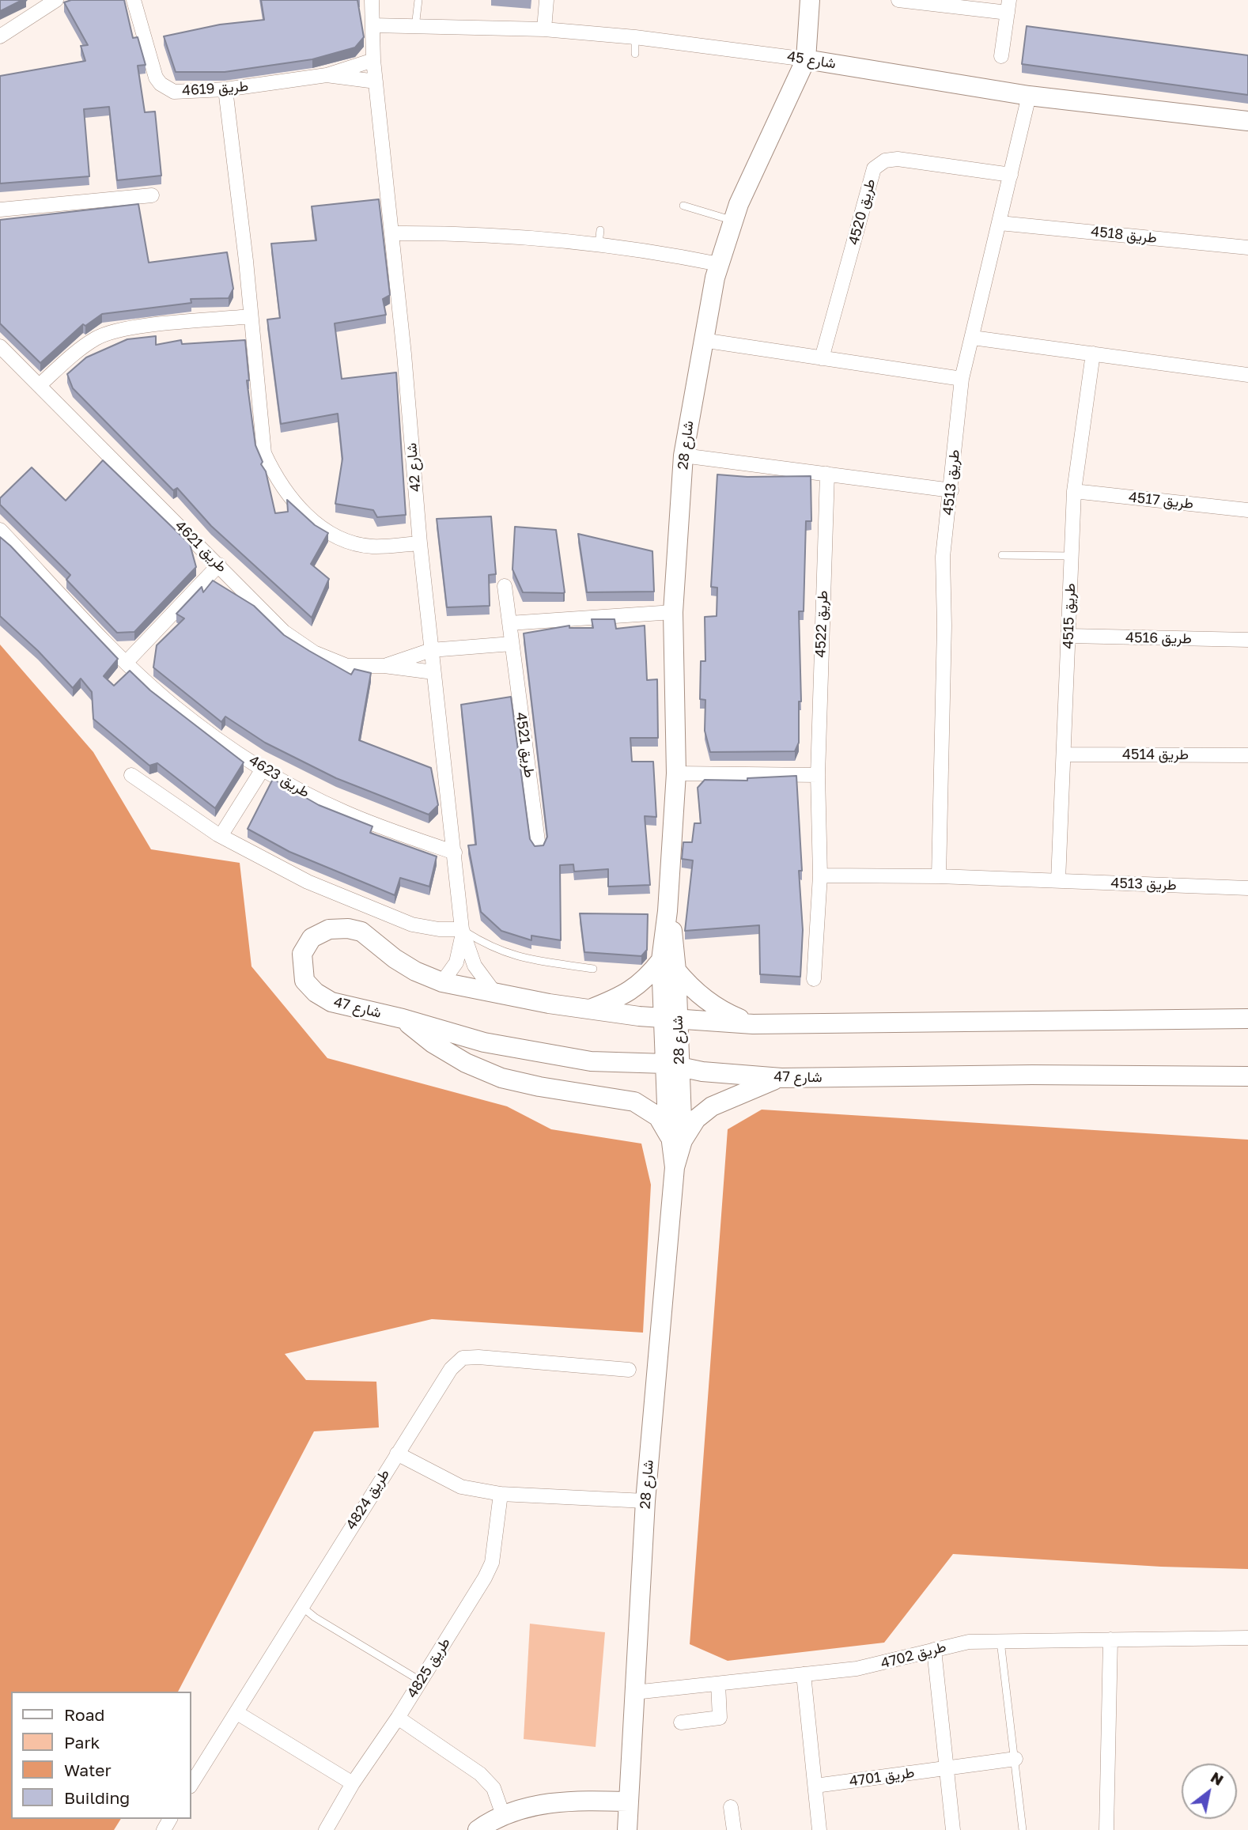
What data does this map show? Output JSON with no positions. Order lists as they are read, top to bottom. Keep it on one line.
{"streets":{"street":["شارع 45","طريق 4619","طريق 4520","طريق 4518","شارع 28","شارع 42","طريق 4513","طريق 4517","طريق 4621","طريق 4515","طريق 4522","طريق 4516","طريق 4521","طريق 4514","طريق 4623","شارع 47","طريق 4824","طريق 4702","طريق 4825","طريق 4701"]},"crossings":[["شارع 45","شارع 28"],["شارع 45","شارع 42"],["شارع 45","طريق 4513"],["طريق 4619","شارع 42"],["طريق 4520","طريق 4513"],["طريق 4518","طريق 4513"],["شارع 28","شارع 47"],["شارع 28","طريق 4702"],["شارع 42","طريق 4621"],["شارع 42","طريق 4623"],["شارع 42","شارع 47"],["طريق 4513","طريق 4515"],["طريق 4513","طريق 4522"],["طريق 4517","طريق 4515"],["طريق 4515","طريق 4516"],["طريق 4515","طريق 4514"]],"legend":["Road","Park","Water","Building"],"north":"top right"}
